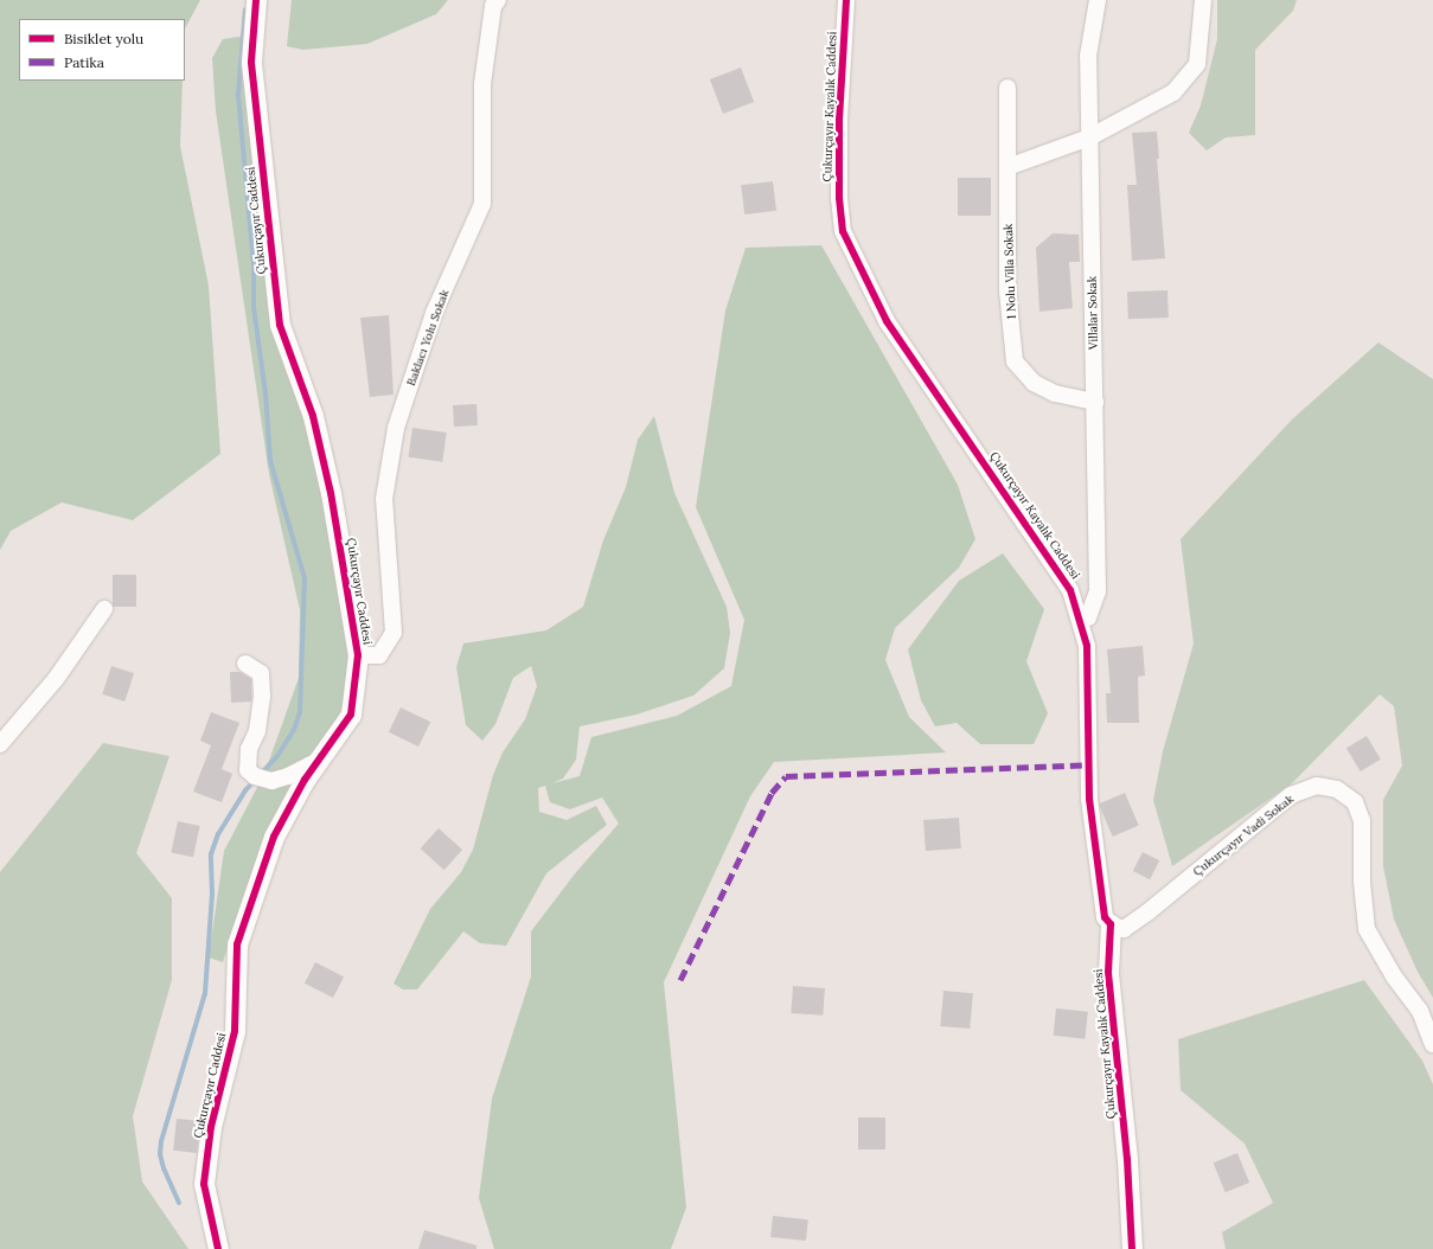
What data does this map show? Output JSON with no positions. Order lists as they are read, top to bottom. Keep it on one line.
{"streets":{"street":["Çukurçayır Kayalık Caddesi","Çukurçayır Caddesi","1 Nolu Villa Sokak","Villalar Sokak","Baklacı Yolu Sokak","Çukurçayır Vadi Sokak"]},"crossings":[["Çukurçayır Kayalık Caddesi","Villalar Sokak"],["Çukurçayır Kayalık Caddesi","Çukurçayır Vadi Sokak"],["Çukurçayır Caddesi","Baklacı Yolu Sokak"],["1 Nolu Villa Sokak","Villalar Sokak"]],"legend":["Bisiklet yolu","Patika"]}
